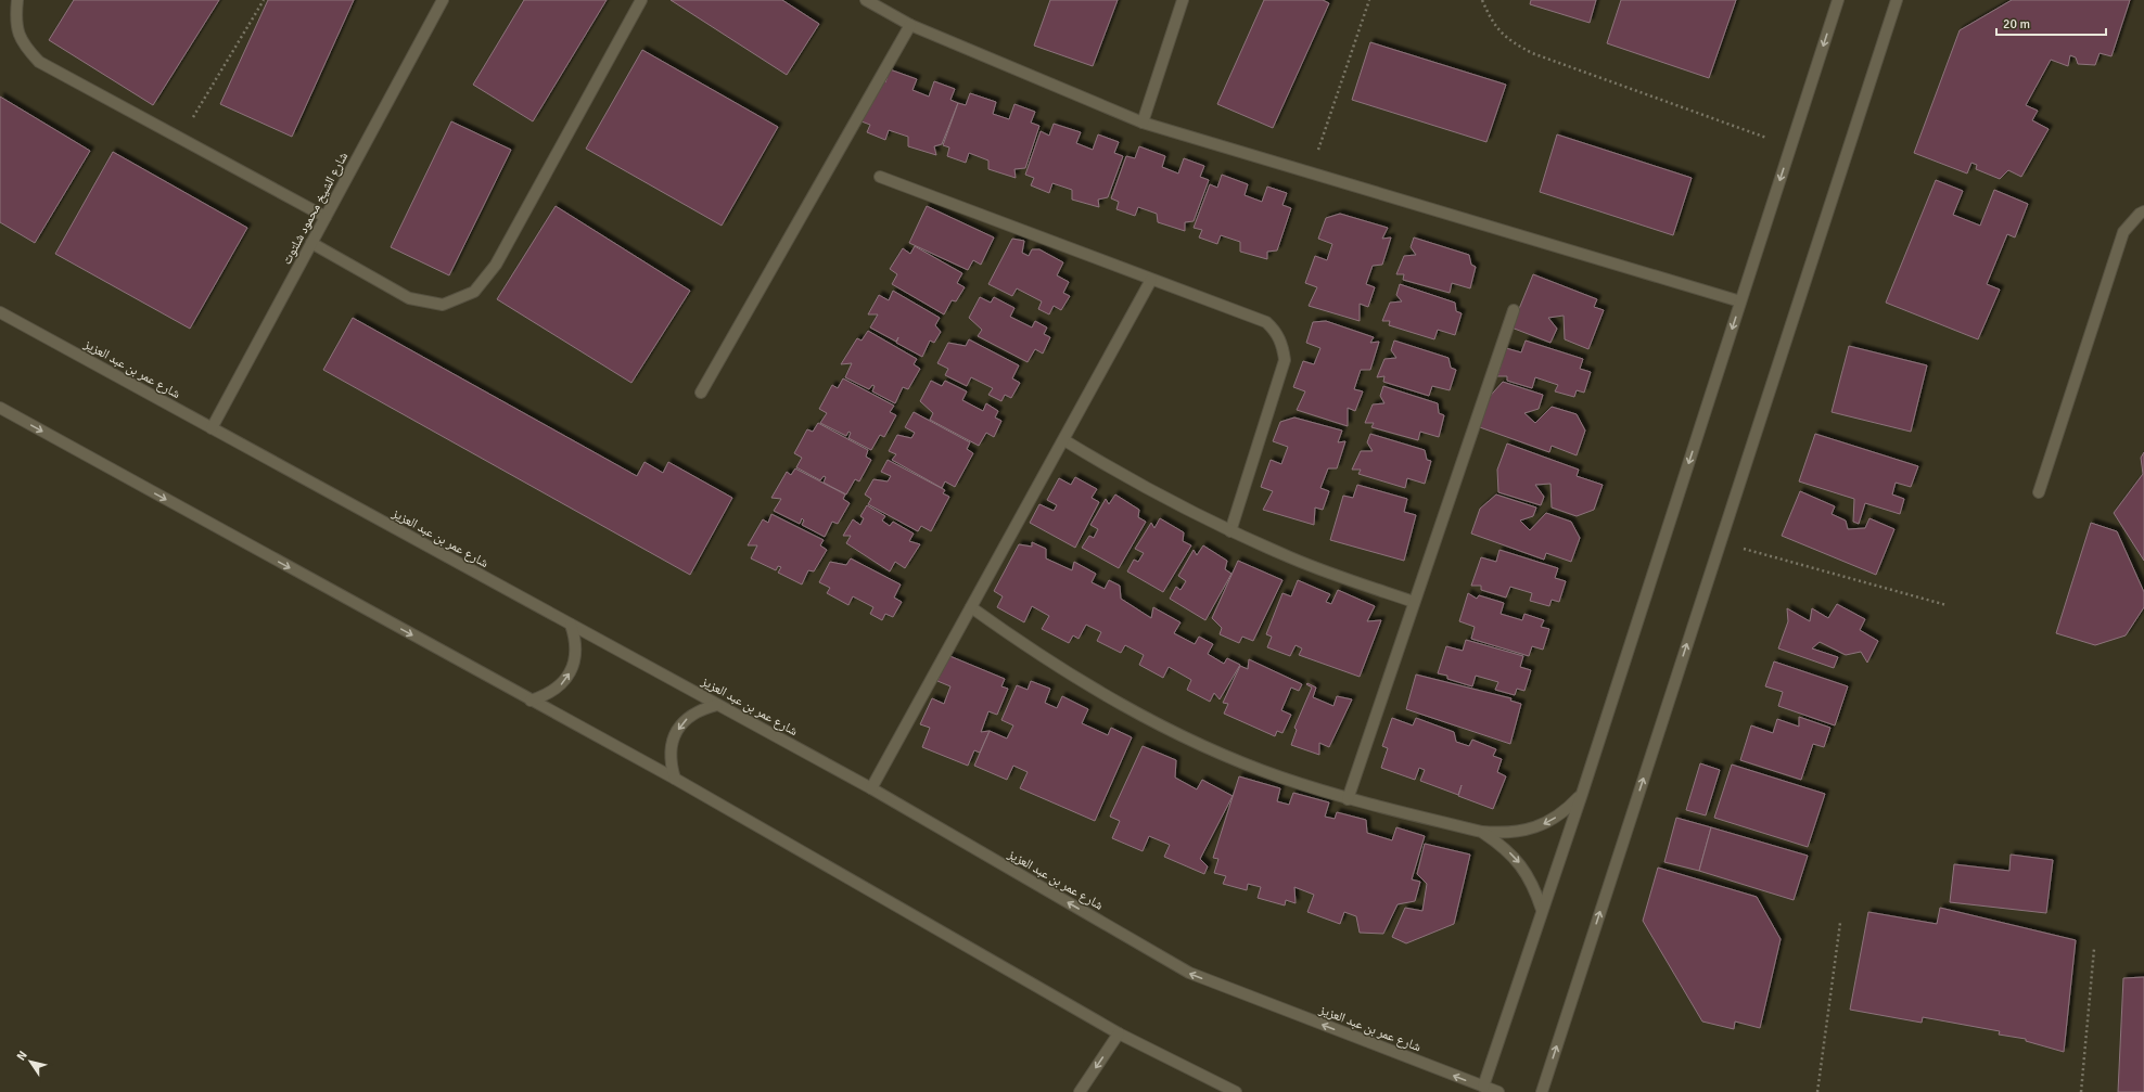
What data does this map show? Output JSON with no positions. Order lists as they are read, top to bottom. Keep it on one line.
{"streets":{"street":["شارع الشيخ محمود شلتوت","شارع عمر بن عبد العزيز"]},"crossings":[["شارع الشيخ محمود شلتوت","شارع عمر بن عبد العزيز"]],"scale_bar":"20 m","north":"top left"}
